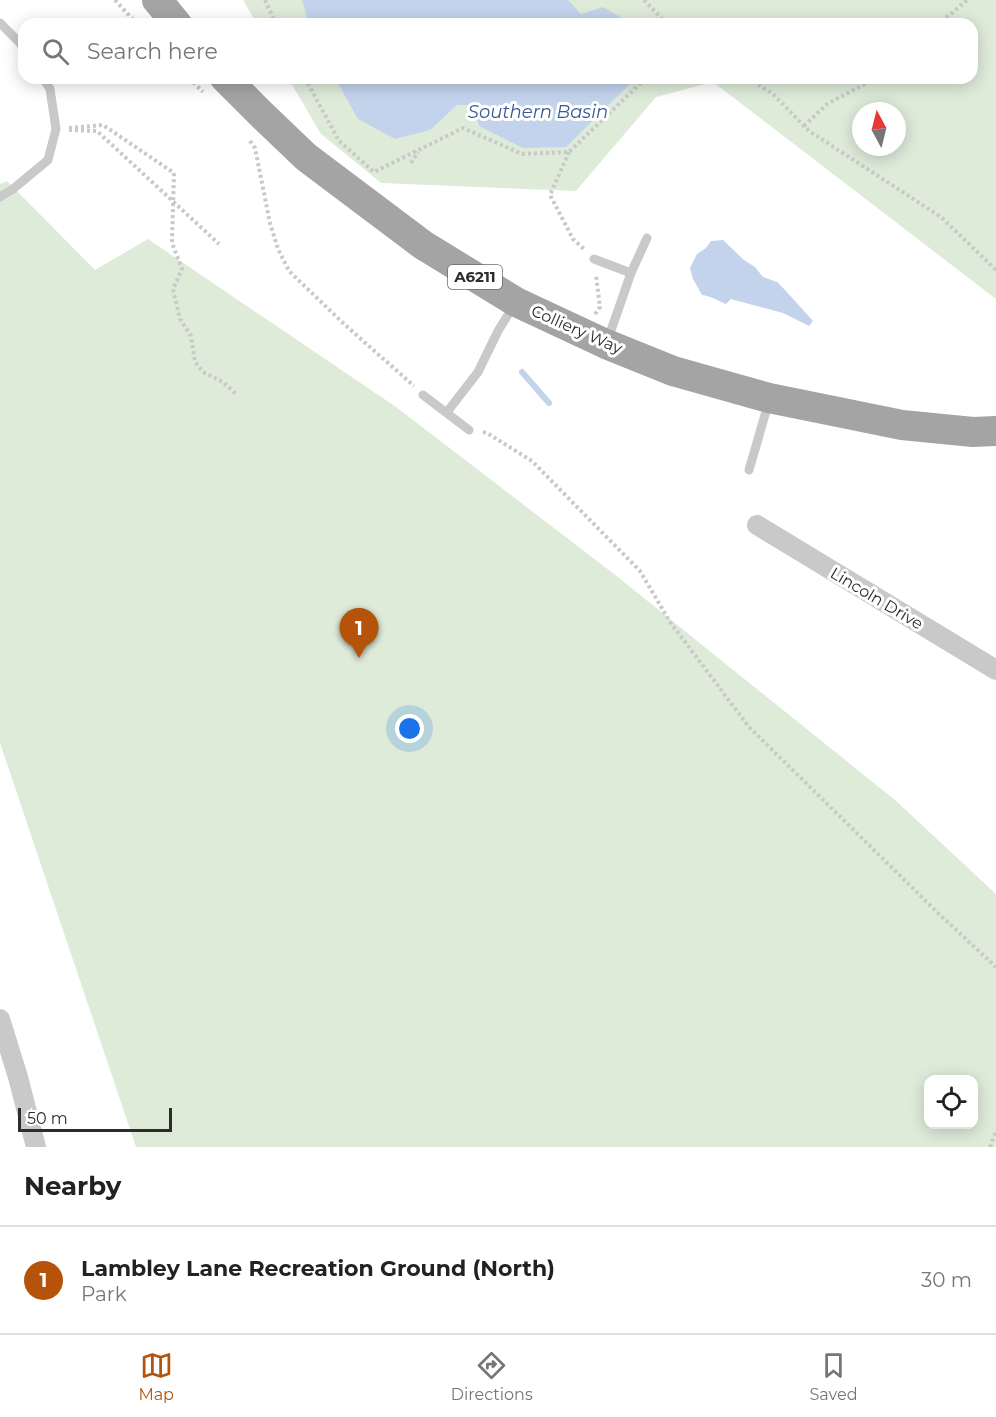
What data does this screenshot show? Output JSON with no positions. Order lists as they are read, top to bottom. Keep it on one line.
{"streets":{"main road":["A6211","Colliery Way"],"street":["Lincoln Drive"]},"water":["Southern Basin"],"scale_bar":"50 m","north":"top","page":{"search":"Search here","pins":"1","scale":"50 m","heading":"Nearby","list":[{"mark":"1","name":"Lambley Lane Recreation Ground (North)","note":"Park","value":"30 m"}],"nav":["Map","Directions","Saved"]}}
